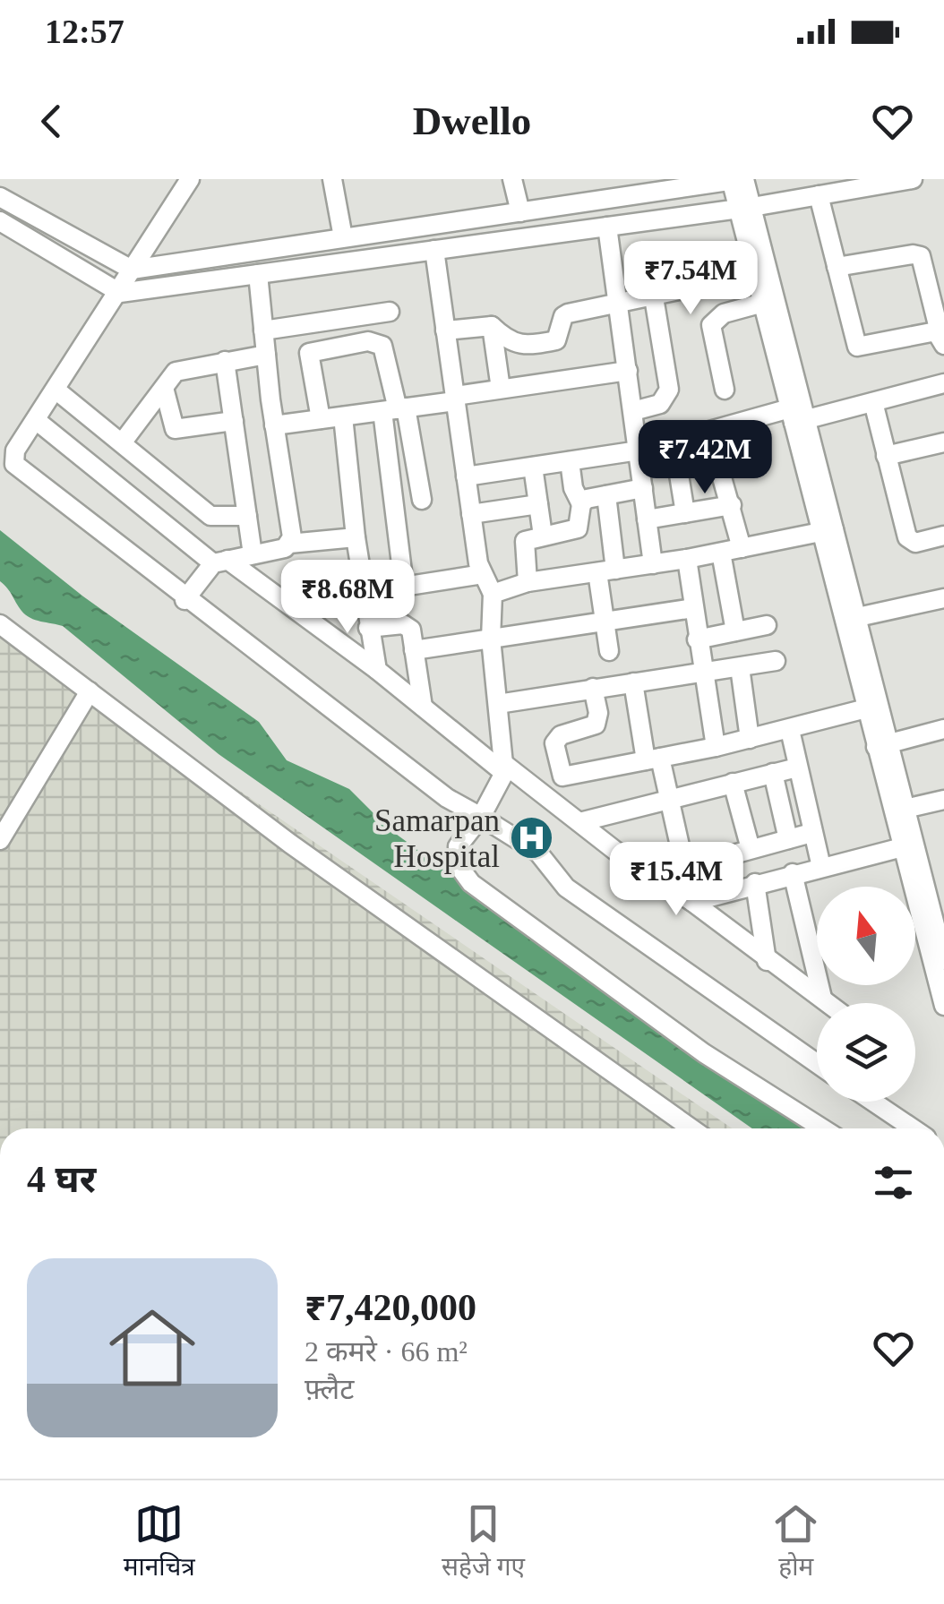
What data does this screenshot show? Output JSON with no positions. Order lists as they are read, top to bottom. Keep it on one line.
{"places":{"hospital":["Samarpan Hospital"]},"north":"top","page":{"status":"12:57","header":"Dwello","price":["₹7.54M","₹7.42M","₹8.68M","₹15.4M"],"heading":"4 घर","list":[{"name":"₹7,420,000","note":"2 कमरे · 66 m² · फ़्लैट"}],"tabs":["मानचित्र","सहेजे गए","होम"]}}
